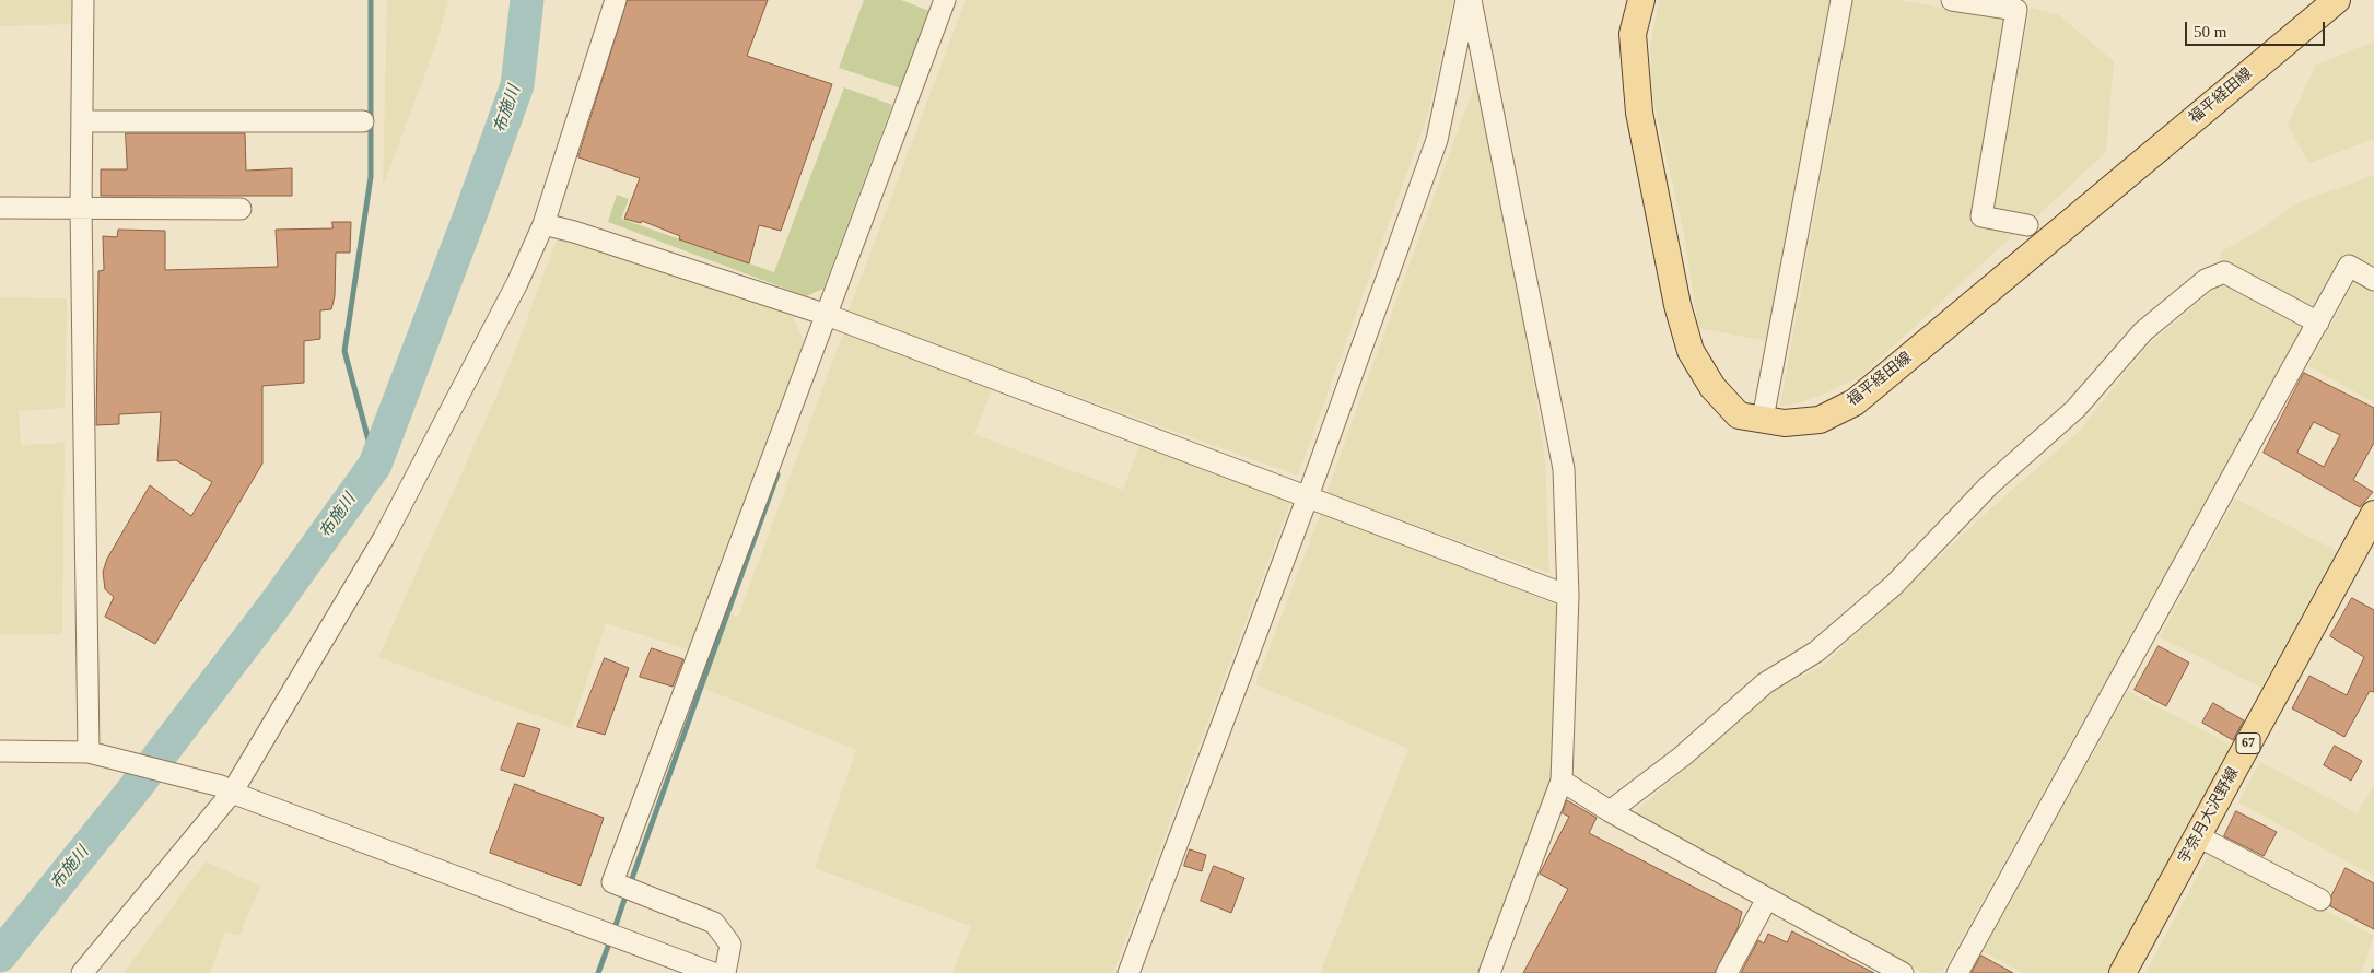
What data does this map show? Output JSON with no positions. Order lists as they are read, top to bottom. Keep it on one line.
{"streets":{"main road":["福平経田線","67","宇奈月大沢野線"]},"water":["布施川"],"scale_bar":"50 m"}
